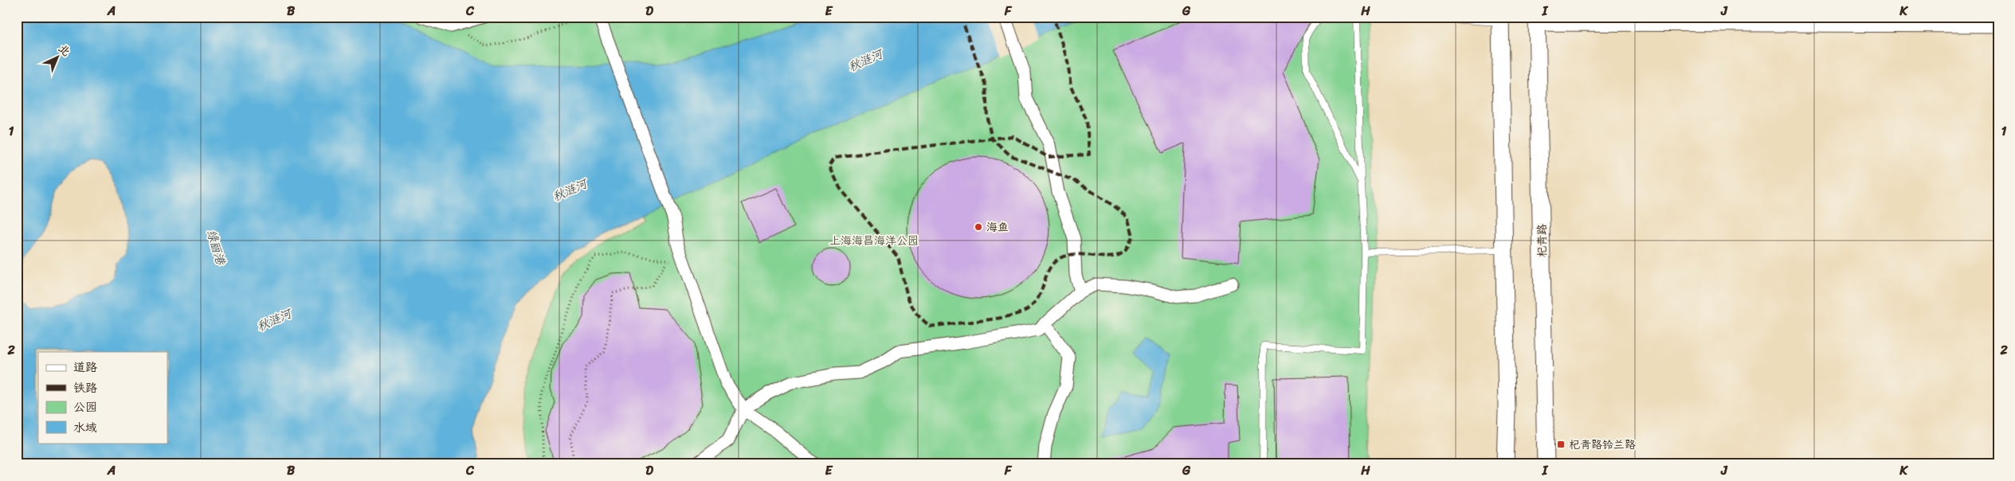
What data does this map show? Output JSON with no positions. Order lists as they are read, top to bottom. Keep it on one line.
{"streets":{"main road":["杞青路"]},"water":["秋涟河","绿丽港"],"parks":["上海海昌海洋公园"],"places":{"other":["海鱼"],"transit":["杞青路铃兰路"]},"legend":["道路","铁路","公园","水域"],"north":"top right","grid":{"columns":["A","B","C","D","E","F","G","H","I","J","K"],"rows":["1","2"]}}
